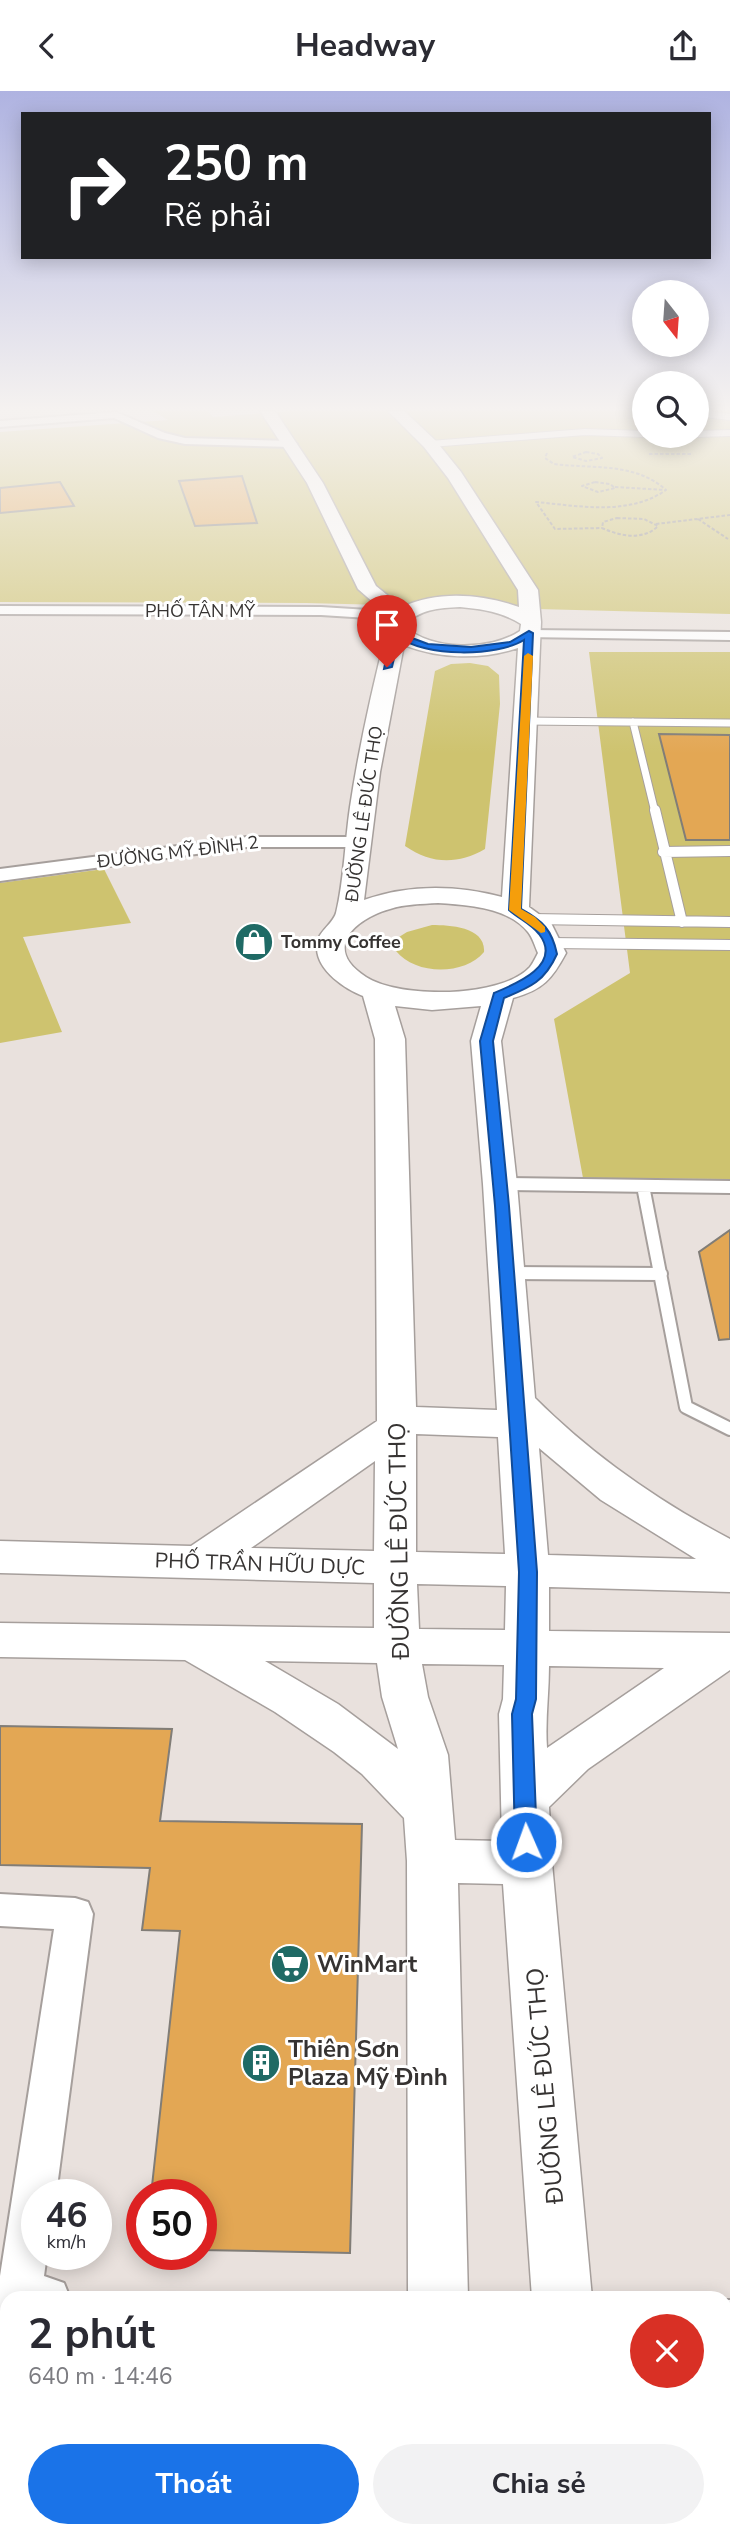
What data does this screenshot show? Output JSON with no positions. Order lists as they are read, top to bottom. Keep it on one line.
{"streets":{"main road":["ĐƯỜNG LÊ ĐỨC THỌ","PHỐ TRẦN HỮU DỰC"],"street":["PHỐ TÂN MỸ","ĐƯỜNG MỸ ĐÌNH 2"]},"crossings":[["PHỐ TÂN MỸ","ĐƯỜNG LÊ ĐỨC THỌ"],["ĐƯỜNG LÊ ĐỨC THỌ","ĐƯỜNG MỸ ĐÌNH 2"],["ĐƯỜNG LÊ ĐỨC THỌ","PHỐ TRẦN HỮU DỰC"]],"places":{"shop":["Tommy Coffee"],"supermarket":["WinMart"],"building":["Thiên Sơn Plaza Mỹ Đình"]},"north":"bottom","page":{"header":"Headway","turn":["250 m","Rẽ phải"],"speed":"46 km/h","limit":"50","heading":["2 phút","640 m · 14:46"],"buttons":["Thoát","Chia sẻ"]}}
